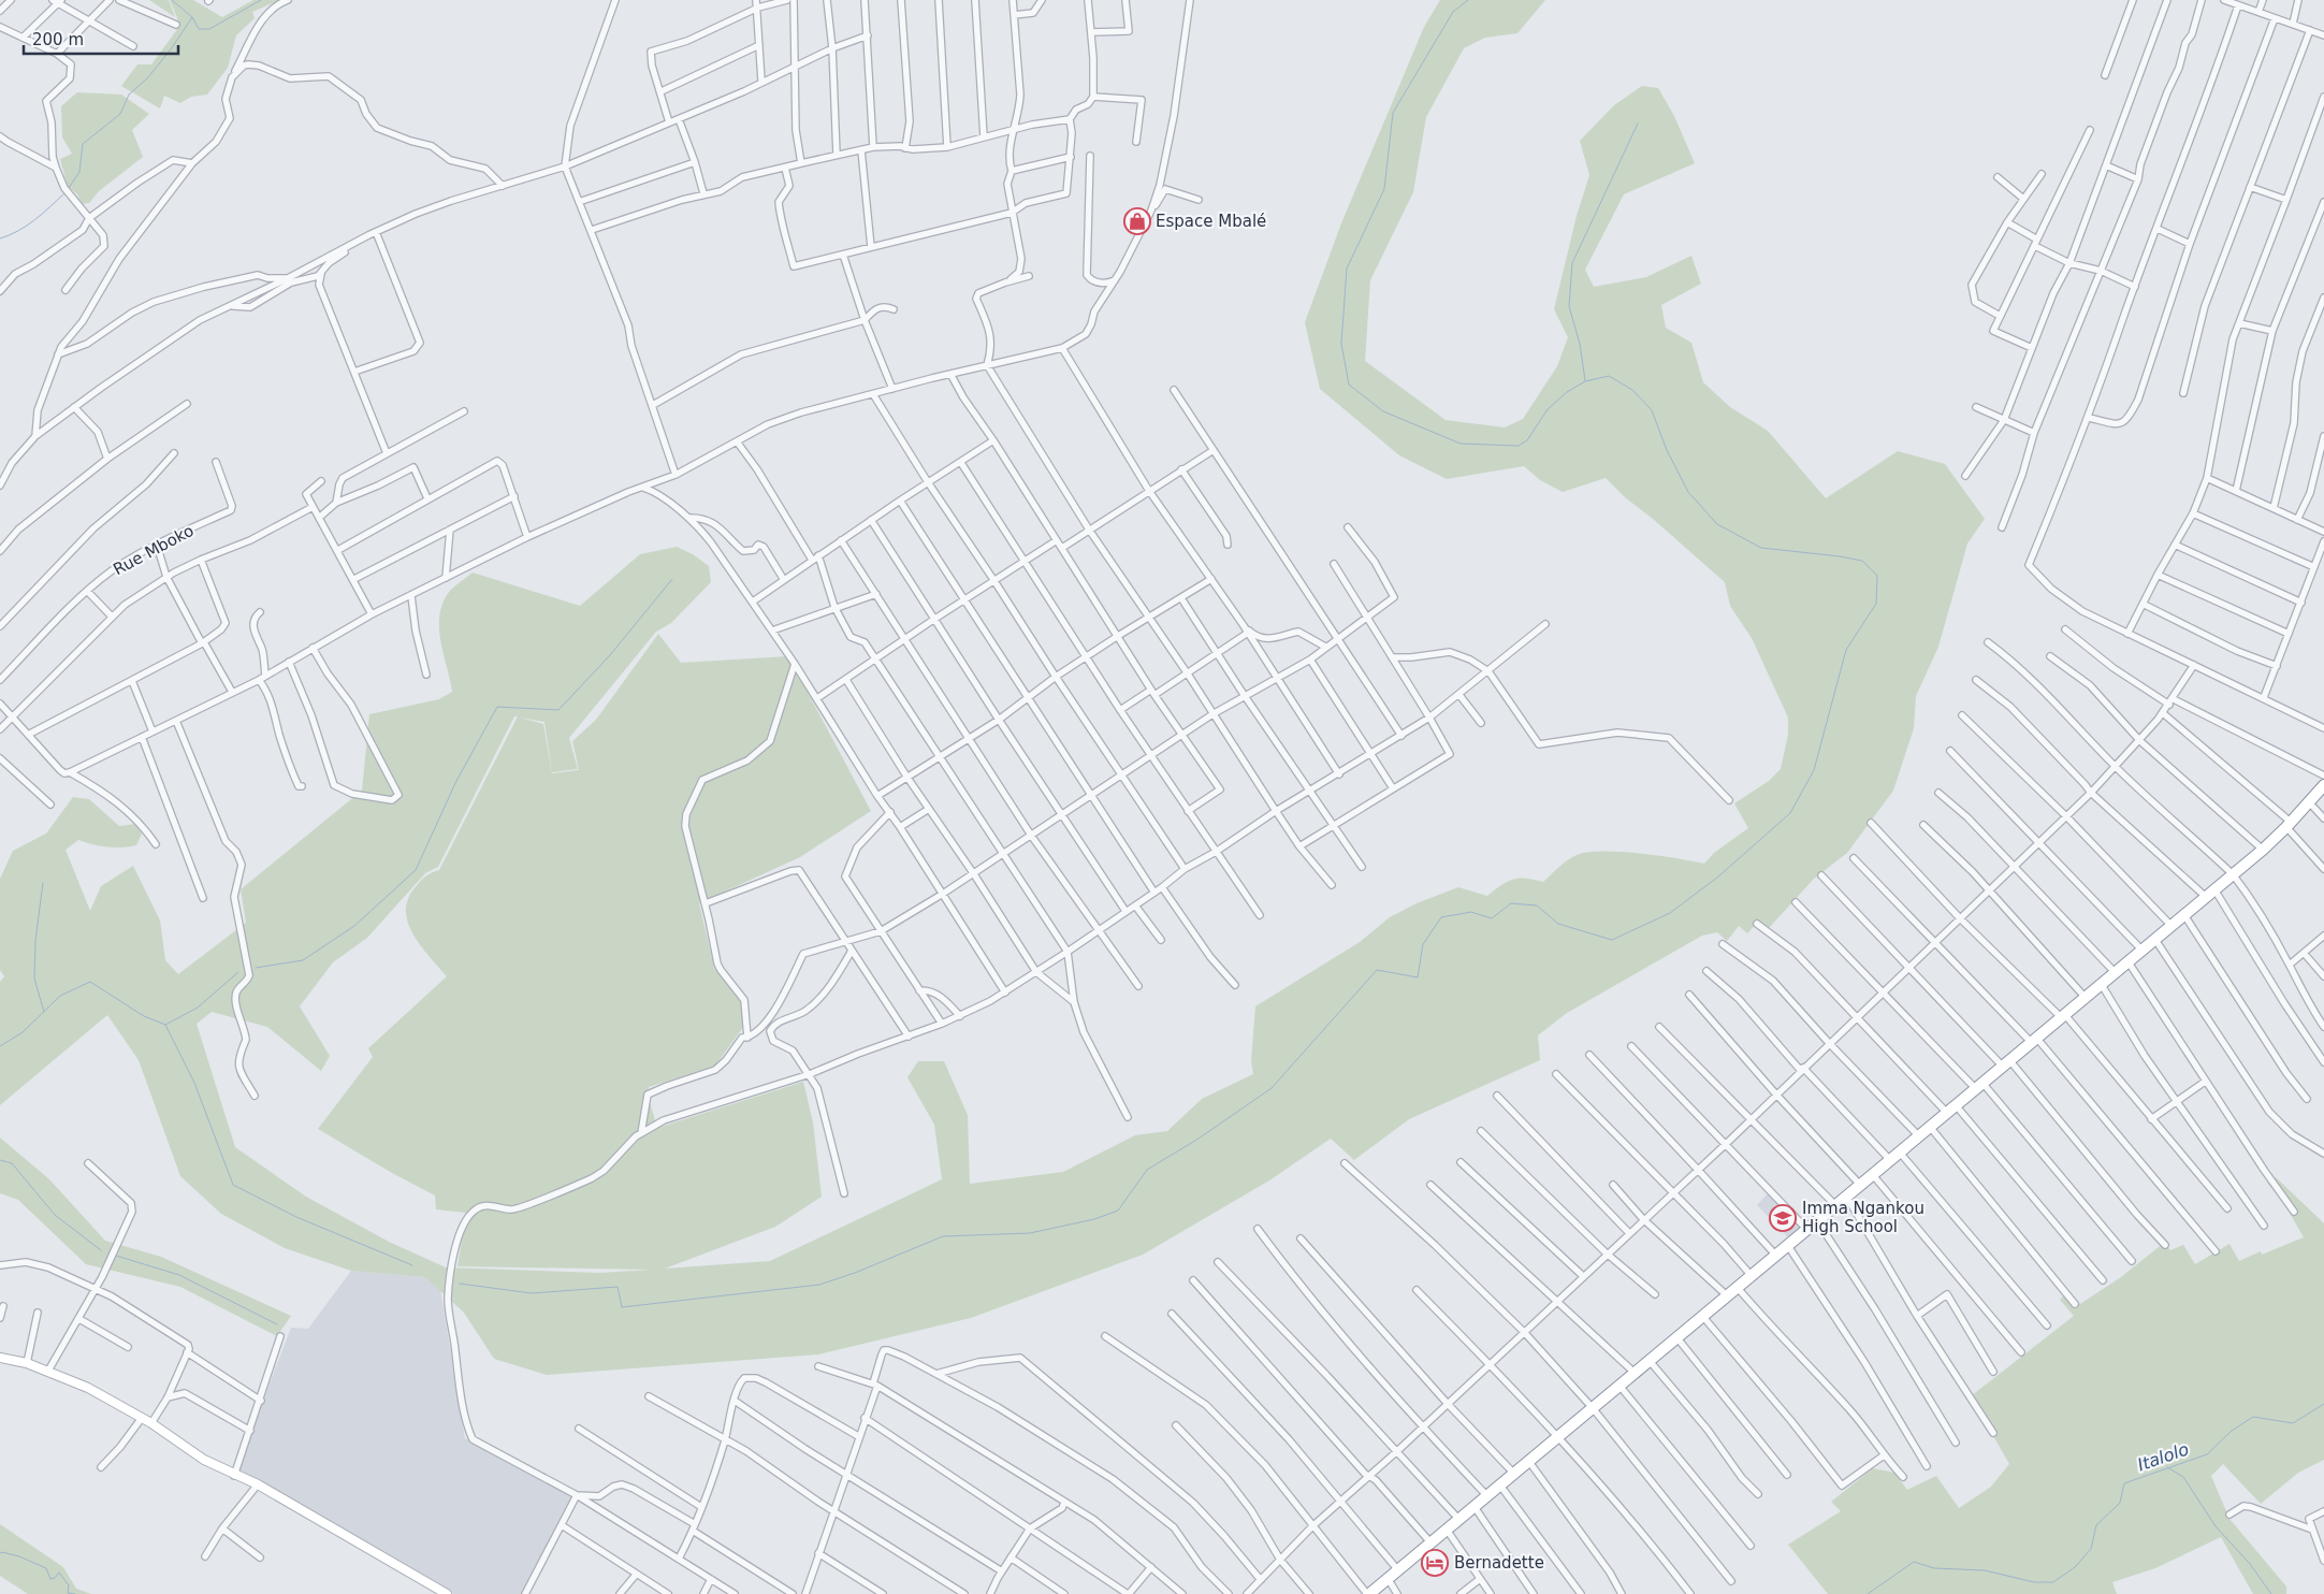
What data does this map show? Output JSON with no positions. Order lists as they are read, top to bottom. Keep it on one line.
{"streets":{"street":["Rue Mboko"]},"water":["Italolo"],"places":{"shop":["Espace Mbalé"],"school or university":["Imma Ngankou High School"],"hotel":["Bernadette"]},"scale_bar":"200 m"}
